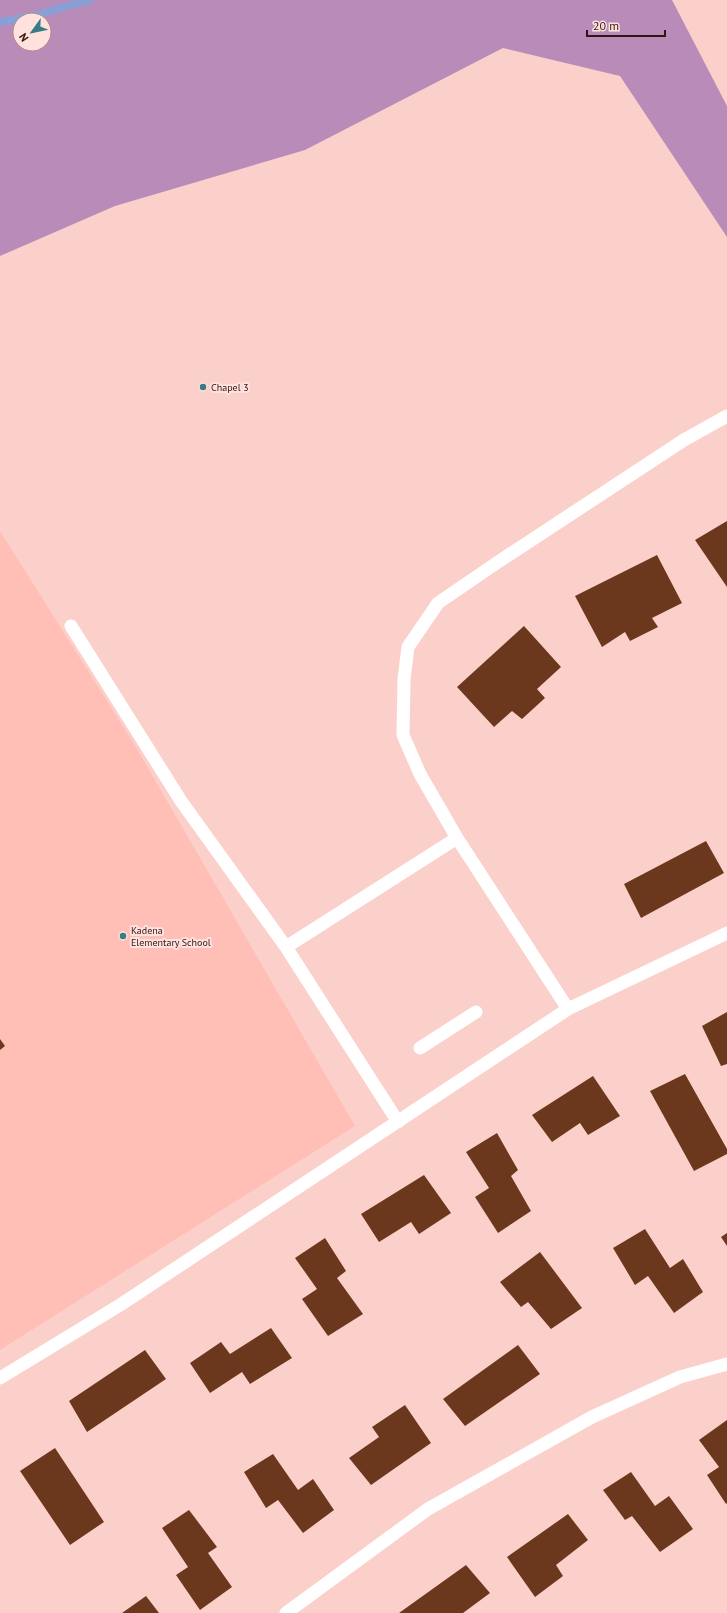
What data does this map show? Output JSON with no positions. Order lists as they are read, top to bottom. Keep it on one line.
{"places":["Chapel 3","Kadena Elementary School"],"scale_bar":"20 m","north":"bottom left"}
